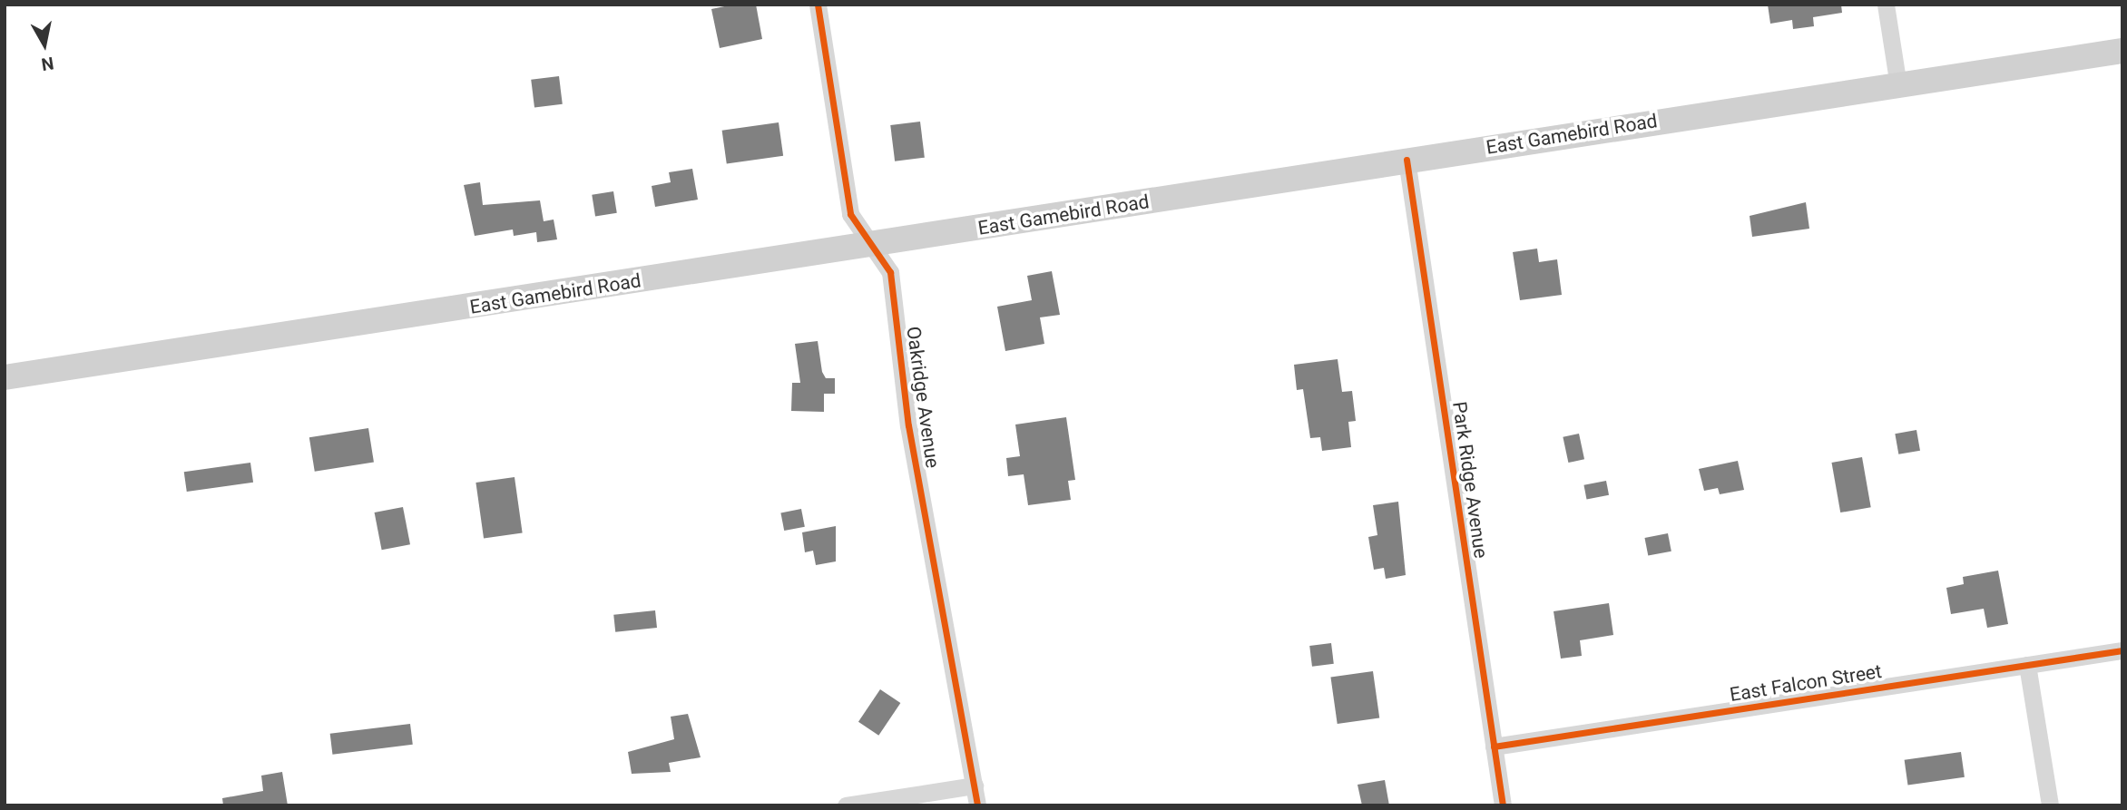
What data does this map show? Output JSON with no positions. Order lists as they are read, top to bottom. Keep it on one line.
{"streets":{"main road":["East Gamebird Road"],"street":["Oakridge Avenue","Park Ridge Avenue","East Falcon Street"]},"crossings":[["East Gamebird Road","Oakridge Avenue"],["East Gamebird Road","Park Ridge Avenue"],["Park Ridge Avenue","East Falcon Street"]],"north":"bottom"}
